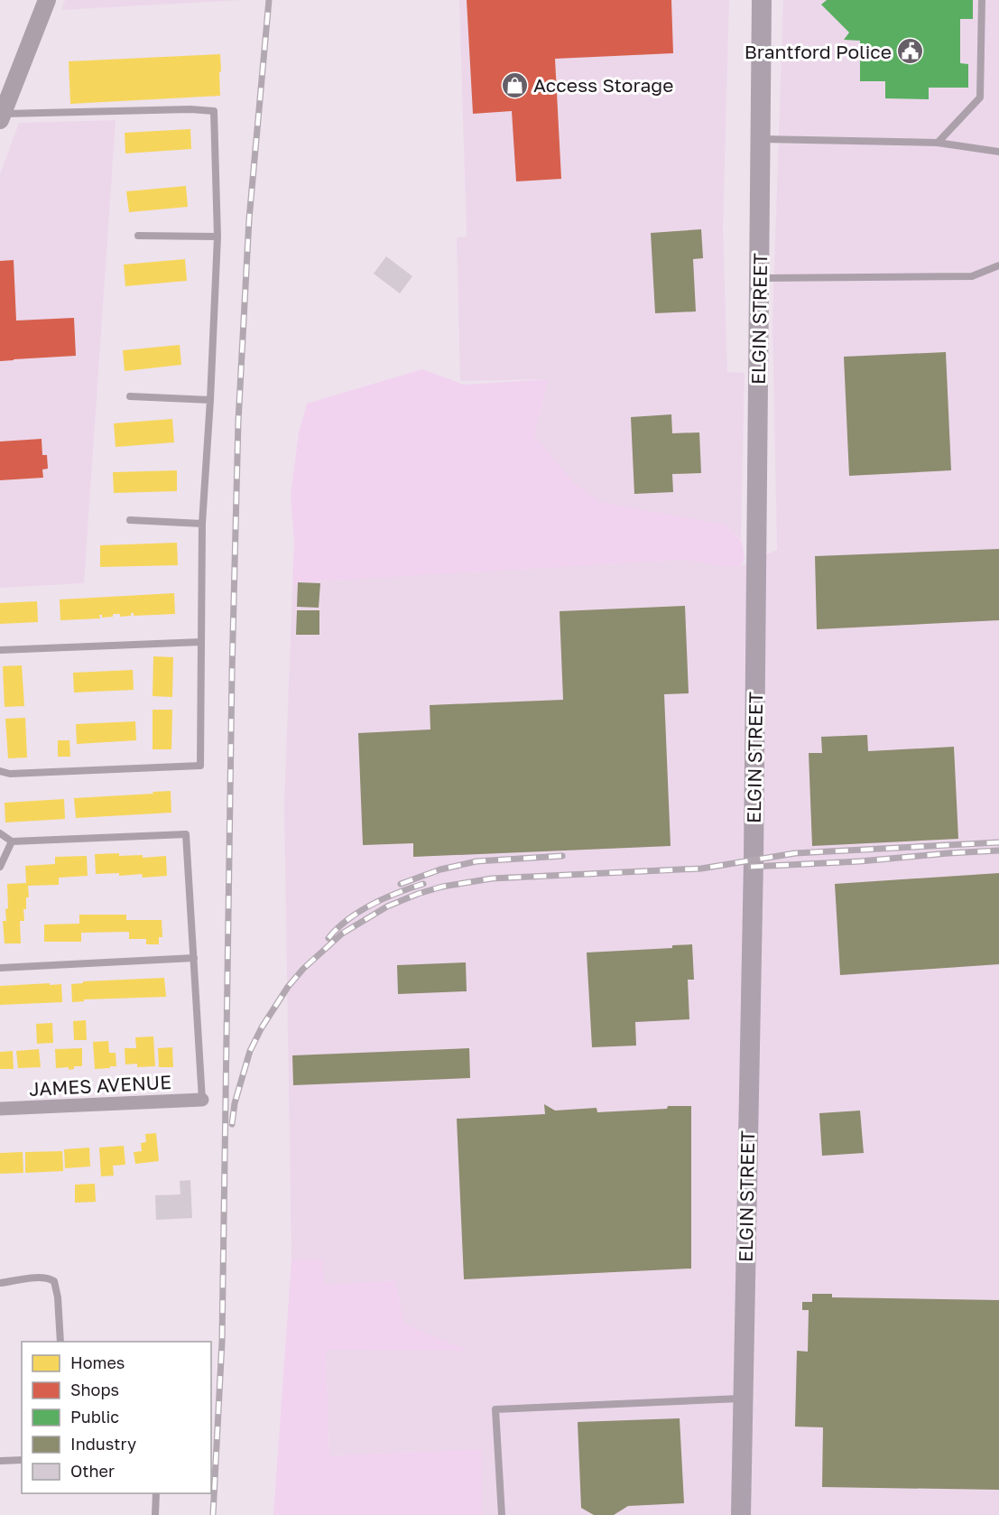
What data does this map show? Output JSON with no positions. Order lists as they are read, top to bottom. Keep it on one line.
{"streets":{"main road":["ELGIN STREET"],"street":["JAMES AVENUE"]},"places":{"public building":["Brantford Police"],"shop":["Access Storage"]},"legend":["Homes","Shops","Public","Industry","Other"]}
